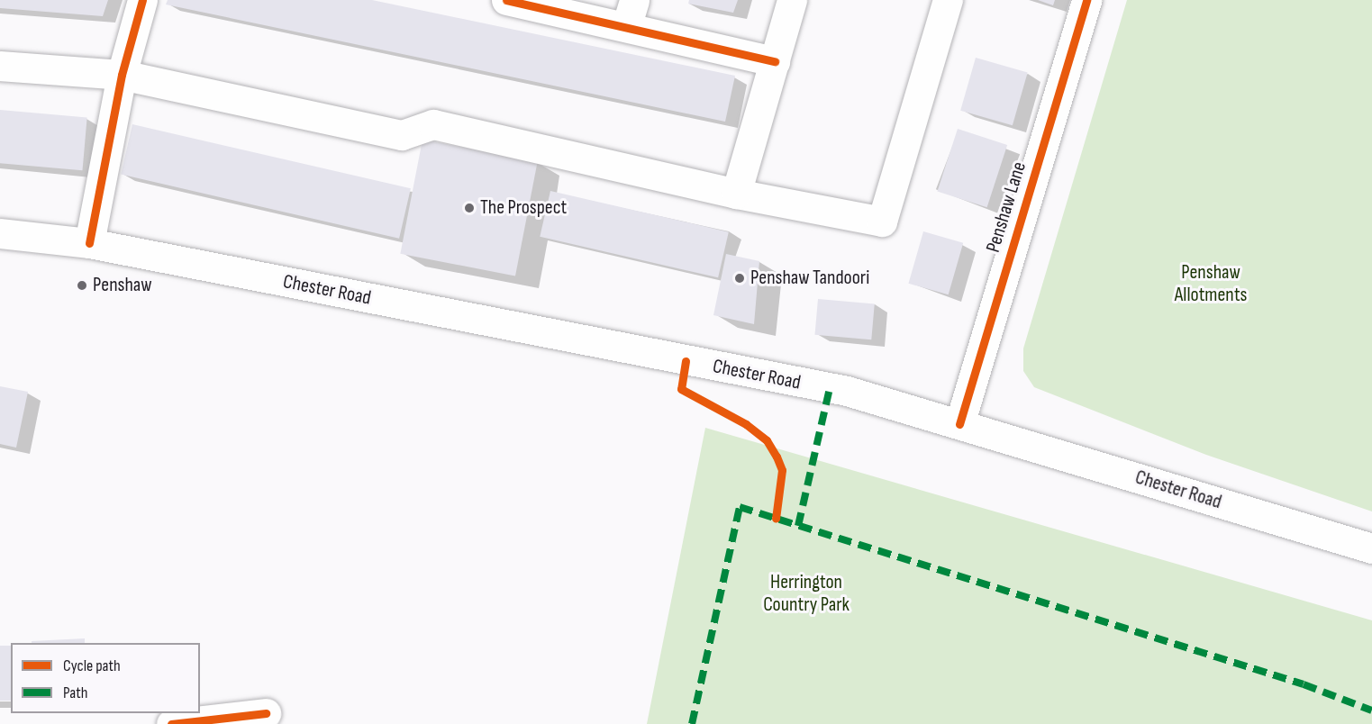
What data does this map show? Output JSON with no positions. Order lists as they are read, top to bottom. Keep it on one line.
{"streets":{"main road":["Penshaw Lane","Chester Road"]},"crossings":[["Penshaw Lane","Chester Road"]],"parks":["Penshaw Allotments","Herrington Country Park"],"places":["The Prospect","Penshaw Tandoori","Penshaw"],"legend":["Cycle path","Path"]}
